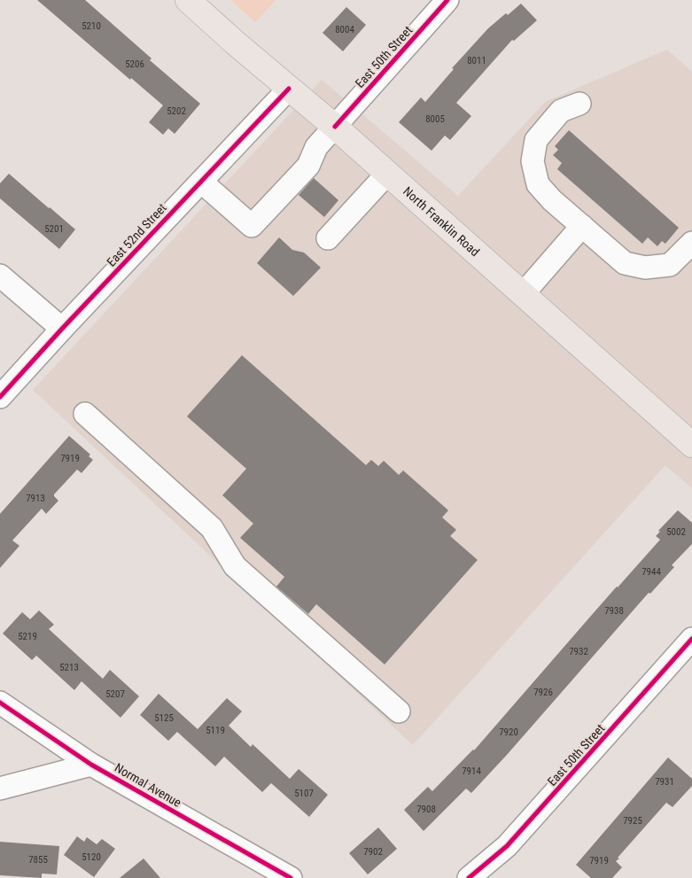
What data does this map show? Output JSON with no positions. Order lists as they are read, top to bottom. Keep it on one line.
{"streets":{"main road":["North Franklin Road"],"street":["East 50th Street","East 52nd Street","Normal Avenue"]},"crossings":[["East 50th Street","North Franklin Road"],["East 50th Street","East 52nd Street"],["North Franklin Road","East 52nd Street"]],"house_numbers":["5210","8004","8011","5206","5202","8005","5201","7919","7913","5002","7944","7938","5219","7932","5213","7926","5207","5125","5119","7920","7914","7931","5107","7908","7925","7902","5120","7855","7919"]}
